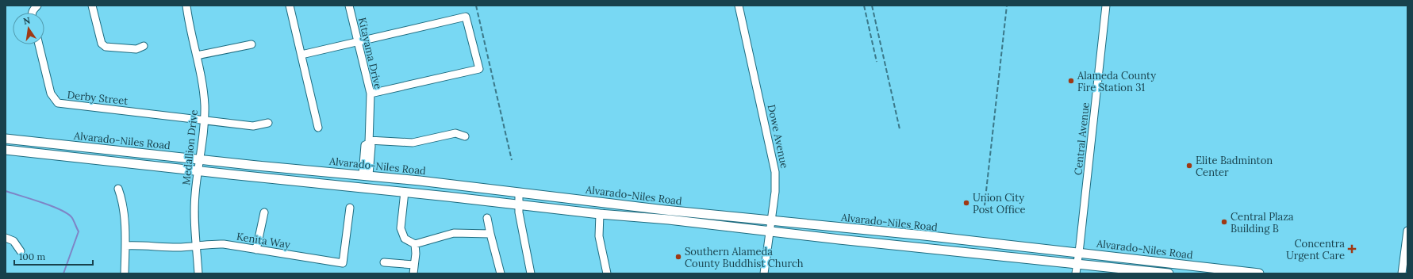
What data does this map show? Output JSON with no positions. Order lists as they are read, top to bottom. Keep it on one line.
{"streets":{"main road":["Alvarado-Niles Road"],"street":["Kitayama Drive","Derby Street","Dowe Avenue","Central Avenue","Medallion Drive","Kenita Way"]},"crossings":[["Kitayama Drive","Alvarado-Niles Road"],["Derby Street","Medallion Drive"],["Dowe Avenue","Alvarado-Niles Road"],["Central Avenue","Alvarado-Niles Road"],["Alvarado-Niles Road","Medallion Drive"],["Medallion Drive","Kenita Way"]],"places":{"other":["Alameda County Fire Station 31","Elite Badminton Center","Union City Post Office","Central Plaza Building B","Southern Alameda County Buddhist Church"],"health":["Concentra Urgent Care"]},"scale_bar":"100 m","north":"top"}
